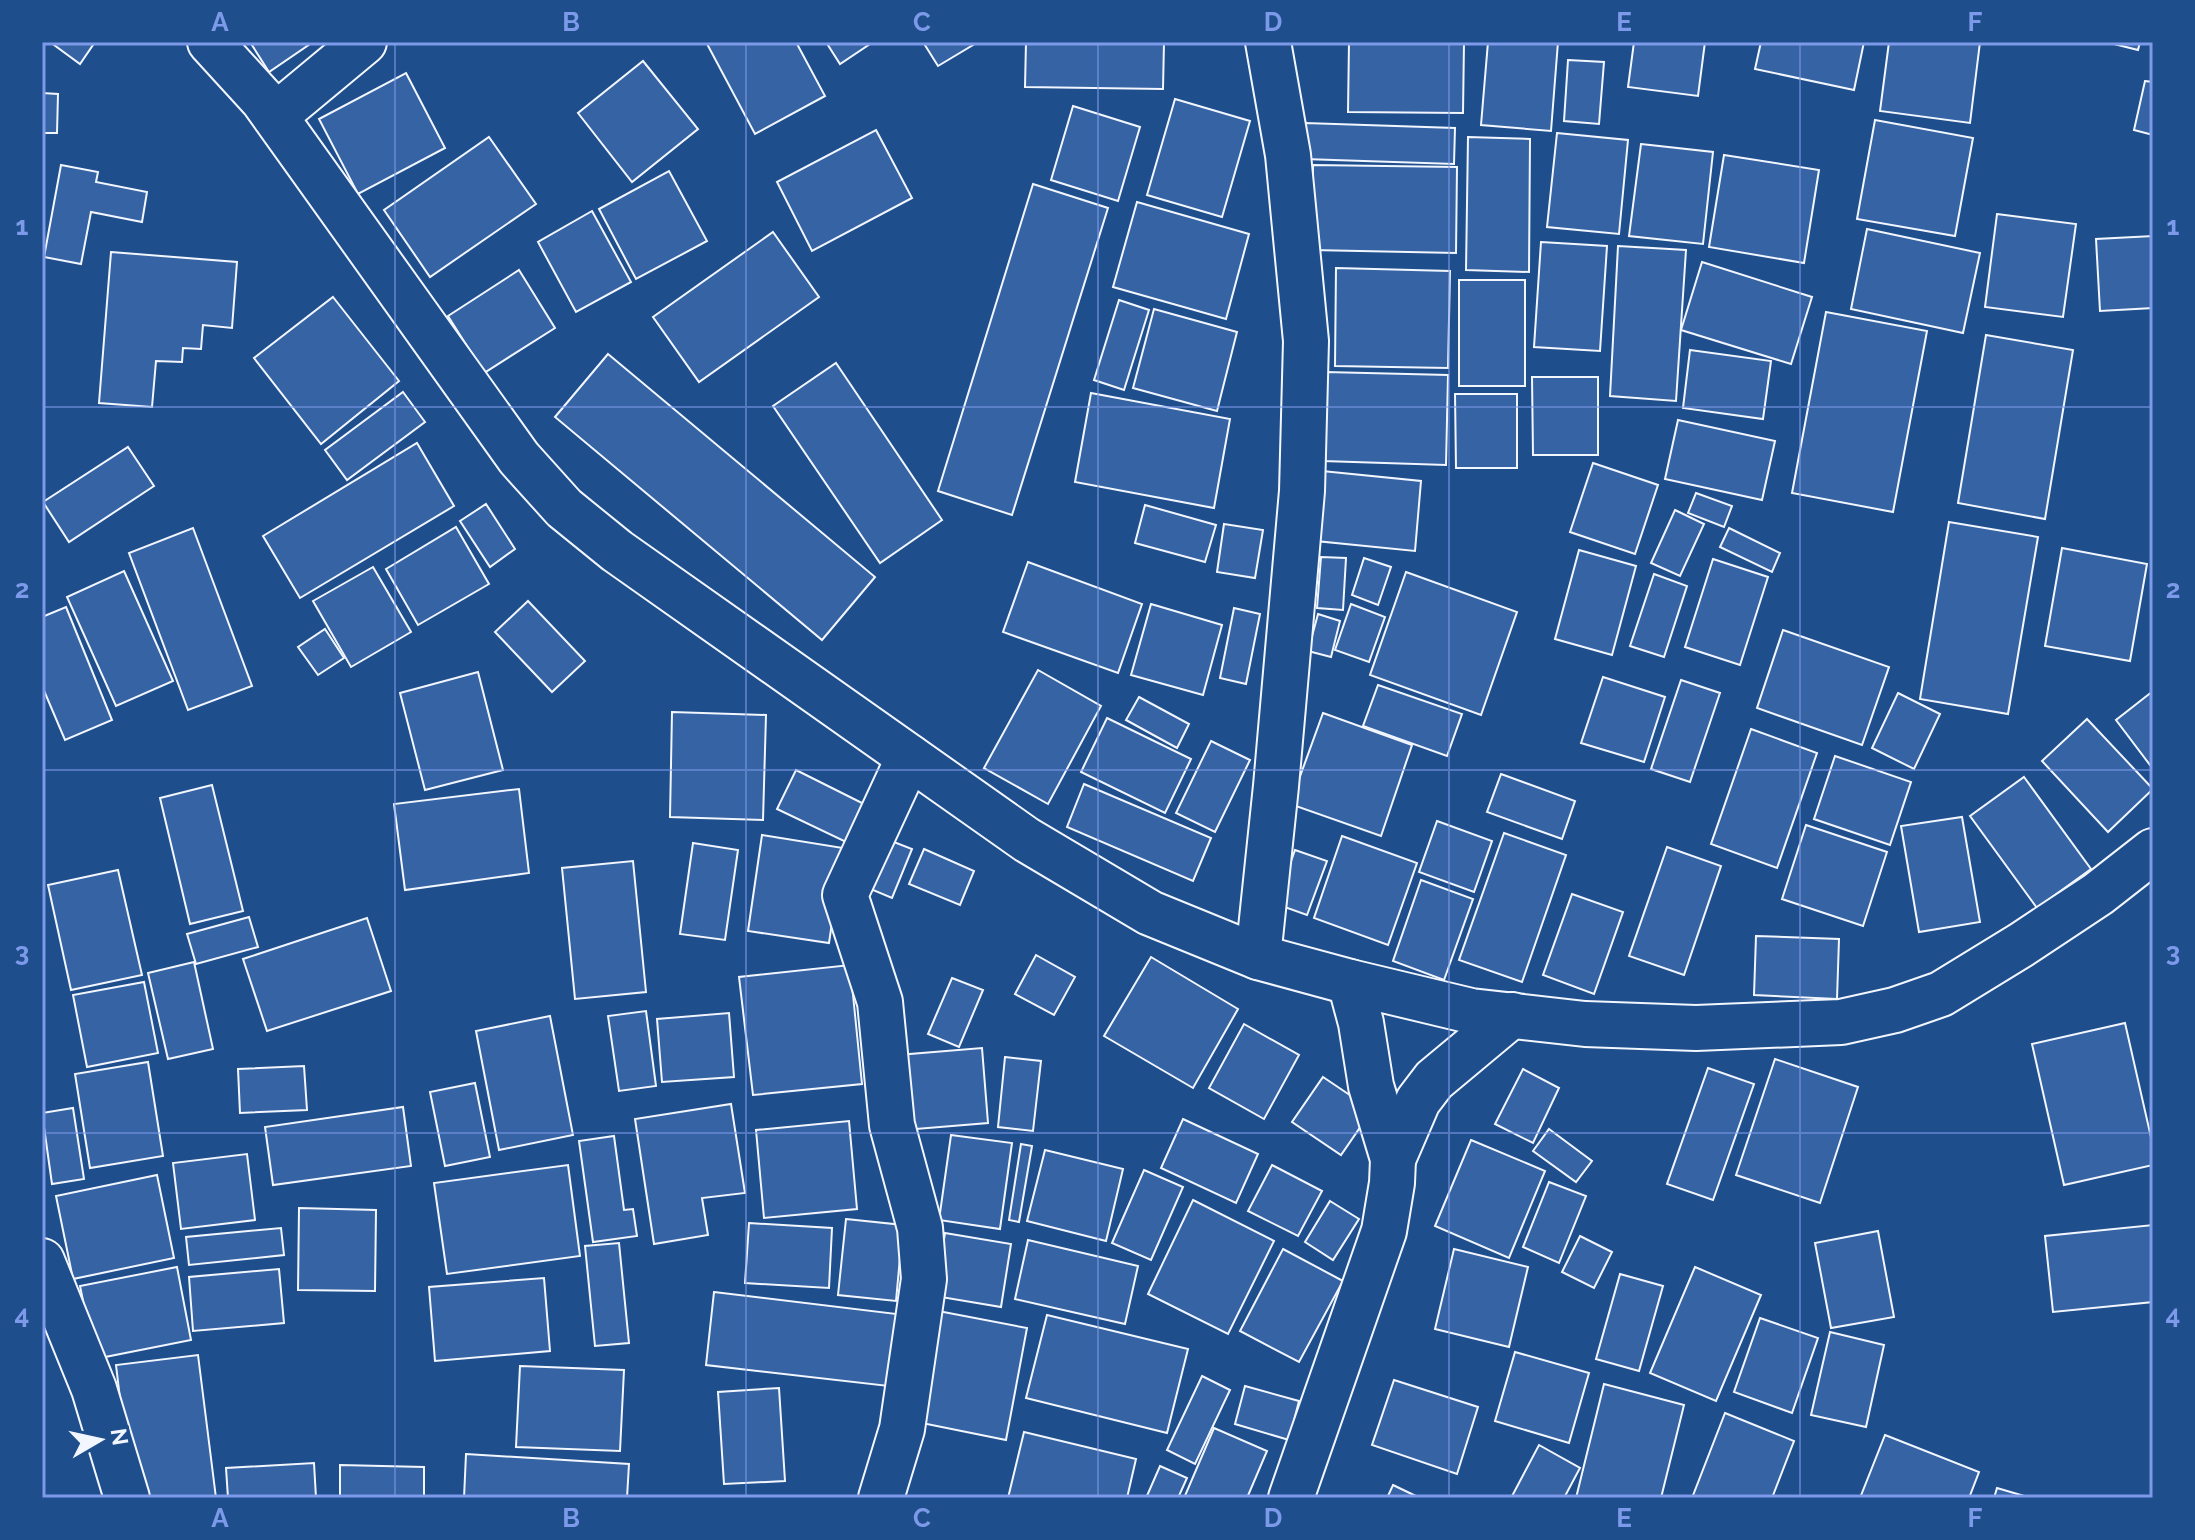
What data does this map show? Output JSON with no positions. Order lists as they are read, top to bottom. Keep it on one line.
{"north":"right","grid":{"columns":["A","B","C","D","E","F"],"rows":["1","2","3","4"]}}
